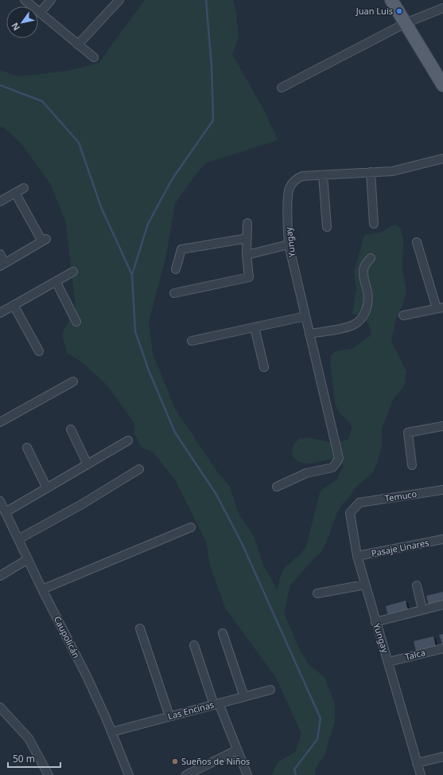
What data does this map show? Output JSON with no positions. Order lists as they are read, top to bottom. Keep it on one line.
{"streets":{"street":["Yungay","Temuco","Pasaje Linares","Caupolicán","Talca","Las Encinas"]},"crossings":[["Yungay","Temuco"],["Yungay","Pasaje Linares"],["Yungay","Talca"],["Caupolicán","Las Encinas"]],"places":["Juan Luis","Sueños de Niños"],"scale_bar":"50 m","north":"bottom left"}
